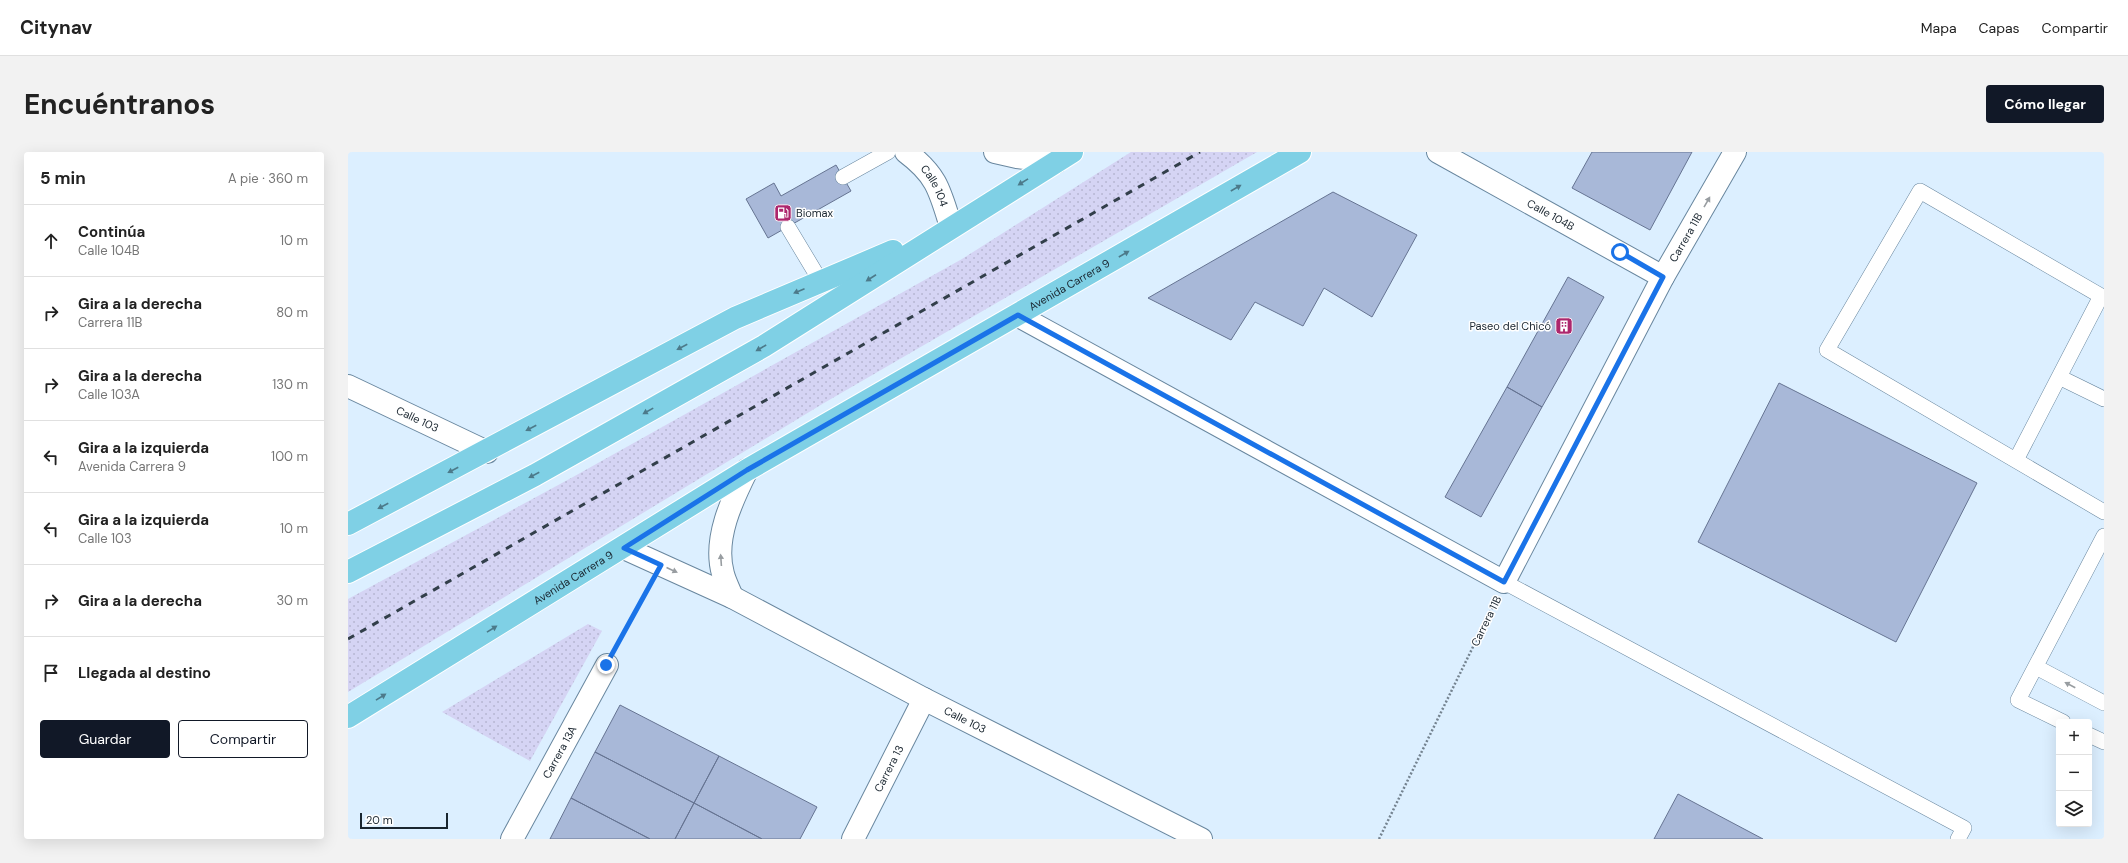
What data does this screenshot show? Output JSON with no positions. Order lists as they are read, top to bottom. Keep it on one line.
{"streets":{"main road":["Avenida Carrera 9"],"street":["Calle 104","Calle 104B","Carrera 11B","Calle 103","Carrera 13A","Carrera 13"]},"crossings":[["Calle 104B","Carrera 11B"],["Avenida Carrera 9","Calle 103"],["Calle 103","Carrera 13"]],"places":{"fuel station":["Biomax"],"building":["Paseo del Chicó"]},"scale_bar":"20 m","page":{"header":"Citynav","nav":["Mapa","Capas","Compartir"],"buttons":["Cómo llegar",["Guardar","Compartir"]],"title":"Encuéntranos","heading":["5 min","A pie · 360 m"],"list":[["Continúa","Calle 104B","10 m"],["Gira a la derecha","Carrera 11B","80 m"],["Gira a la derecha","Calle 103A","130 m"],["Gira a la izquierda","Avenida Carrera 9","100 m"],["Gira a la izquierda","Calle 103","10 m"],["Gira a la derecha","30 m"],"Llegada al destino"],"map_buttons":["+","−"],"scale":"20 m"}}
